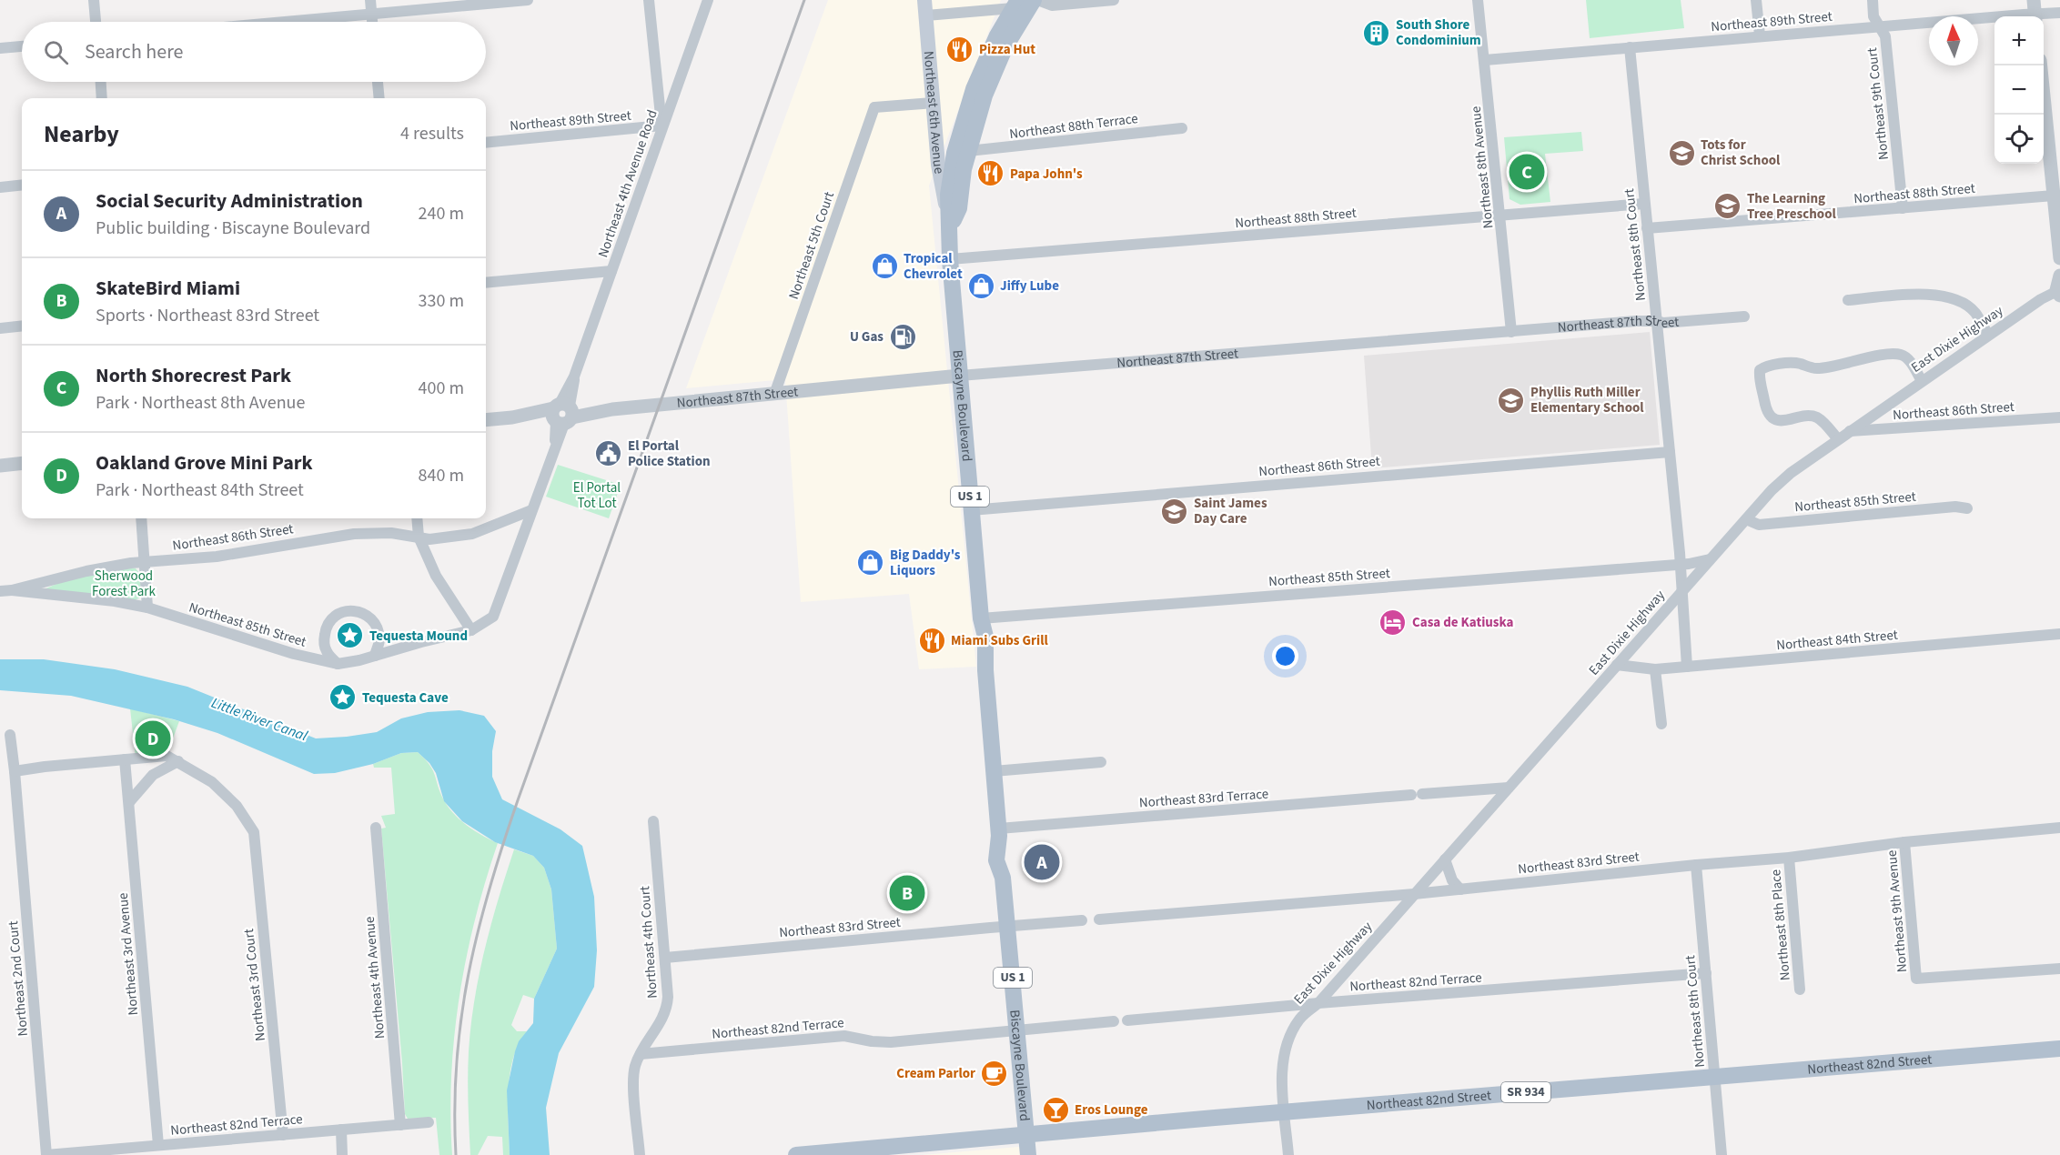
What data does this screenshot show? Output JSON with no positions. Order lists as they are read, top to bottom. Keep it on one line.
{"streets":{"main road":["Northeast 6th Avenue","Biscayne Boulevard","US 1","Northeast 82nd Street","SR 934"],"street":["Northeast 89th Street","Northeast 9th Court","Northeast 88th Terrace","Northeast 8th Avenue","Northeast 4th Avenue Road","Northeast 88th Street","Northeast 8th Court","Northeast 5th Court","Northeast 87th Street","East Dixie Highway","Northeast 86th Street","Northeast 85th Street","Northeast 84th Street","Northeast 83rd Terrace","Northeast 83rd Street","Northeast 9th Avenue","Northeast 8th Place","Northeast 4th Court","Northeast 3rd Avenue","Northeast 4th Avenue","Northeast 2nd Court","Northeast 82nd Terrace","Northeast 3rd Court"]},"crossings":[["Northeast 89th Street","Northeast 9th Court"],["Northeast 89th Street","Northeast 8th Avenue"],["Northeast 89th Street","Northeast 4th Avenue Road"],["Northeast 89th Street","Northeast 8th Court"],["Northeast 9th Court","Northeast 88th Street"],["Northeast 6th Avenue","Northeast 5th Court"],["Northeast 6th Avenue","Biscayne Boulevard"],["Northeast 88th Terrace","Biscayne Boulevard"],["Northeast 8th Avenue","Northeast 88th Street"],["Northeast 8th Avenue","Northeast 87th Street"],["Northeast 4th Avenue Road","Northeast 87th Street"],["Northeast 4th Avenue Road","Northeast 86th Street"],["Northeast 4th Avenue Road","Northeast 85th Street"],["Northeast 88th Street","Northeast 8th Court"],["Northeast 88th Street","Biscayne Boulevard"],["Northeast 8th Court","Northeast 87th Street"],["Northeast 8th Court","East Dixie Highway"],["Northeast 8th Court","Northeast 86th Street"],["Northeast 8th Court","Northeast 85th Street"],["Northeast 8th Court","Northeast 84th Street"],["Northeast 8th Court","Northeast 83rd Street"],["Northeast 8th Court","Northeast 82nd Terrace"],["Northeast 8th Court","Northeast 82nd Street"],["Northeast 5th Court","Northeast 87th Street"],["Northeast 87th Street","Biscayne Boulevard"],["East Dixie Highway","Northeast 86th Street"],["East Dixie Highway","Northeast 85th Street"],["East Dixie Highway","Northeast 84th Street"],["East Dixie Highway","Northeast 83rd Terrace"],["East Dixie Highway","Northeast 83rd Street"],["East Dixie Highway","Northeast 82nd Terrace"],["East Dixie Highway","Northeast 82nd Street"],["Biscayne Boulevard","Northeast 86th Street"],["Biscayne Boulevard","Northeast 85th Street"],["Biscayne Boulevard","Northeast 83rd Terrace"],["Biscayne Boulevard","Northeast 83rd Street"],["Biscayne Boulevard","Northeast 82nd Terrace"],["Biscayne Boulevard","Northeast 82nd Street"],["Northeast 86th Street","Northeast 85th Street"],["Northeast 83rd Street","Northeast 9th Avenue"],["Northeast 83rd Street","Northeast 8th Place"],["Northeast 83rd Street","Northeast 4th Court"],["Northeast 4th Court","Northeast 82nd Terrace"],["Northeast 3rd Avenue","Northeast 82nd Terrace"],["Northeast 4th Avenue","Northeast 82nd Terrace"],["Northeast 2nd Court","Northeast 82nd Terrace"],["Northeast 82nd Terrace","Northeast 3rd Court"]],"water":["Little River Canal"],"parks":["El Portal Tot Lot","Sherwood Forest Park"],"places":{"building":["South Shore Condominium"],"restaurant":["Pizza Hut","Papa John's","Miami Subs Grill"],"school or university":["Tots for Christ School","The Learning Tree Preschool","Phyllis Ruth Miller Elementary School","Saint James Day Care"],"shop":["Tropical Chevrolet","Jiffy Lube","Big Daddy's Liquors"],"fuel station":["U Gas"],"public building":["El Portal Police Station"],"hotel":["Casa de Katiuska"],"place":["Tequesta Mound","Tequesta Cave"],"cafe":["Cream Parlor"],"bar":["Eros Lounge"]},"north":"top","page":{"map_buttons":["+","−"],"search":"Search here","heading":["Nearby","4 results"],"pins":["C","D","A","B"],"list":[{"mark":"A","name":"Social Security Administration","note":"Public building · Biscayne Boulevard","value":"240 m"},{"mark":"B","name":"SkateBird Miami","note":"Sports · Northeast 83rd Street","value":"330 m"},{"mark":"C","name":"North Shorecrest Park","note":"Park · Northeast 8th Avenue","value":"400 m"},{"mark":"D","name":"Oakland Grove Mini Park","note":"Park · Northeast 84th Street","value":"840 m"}]}}
